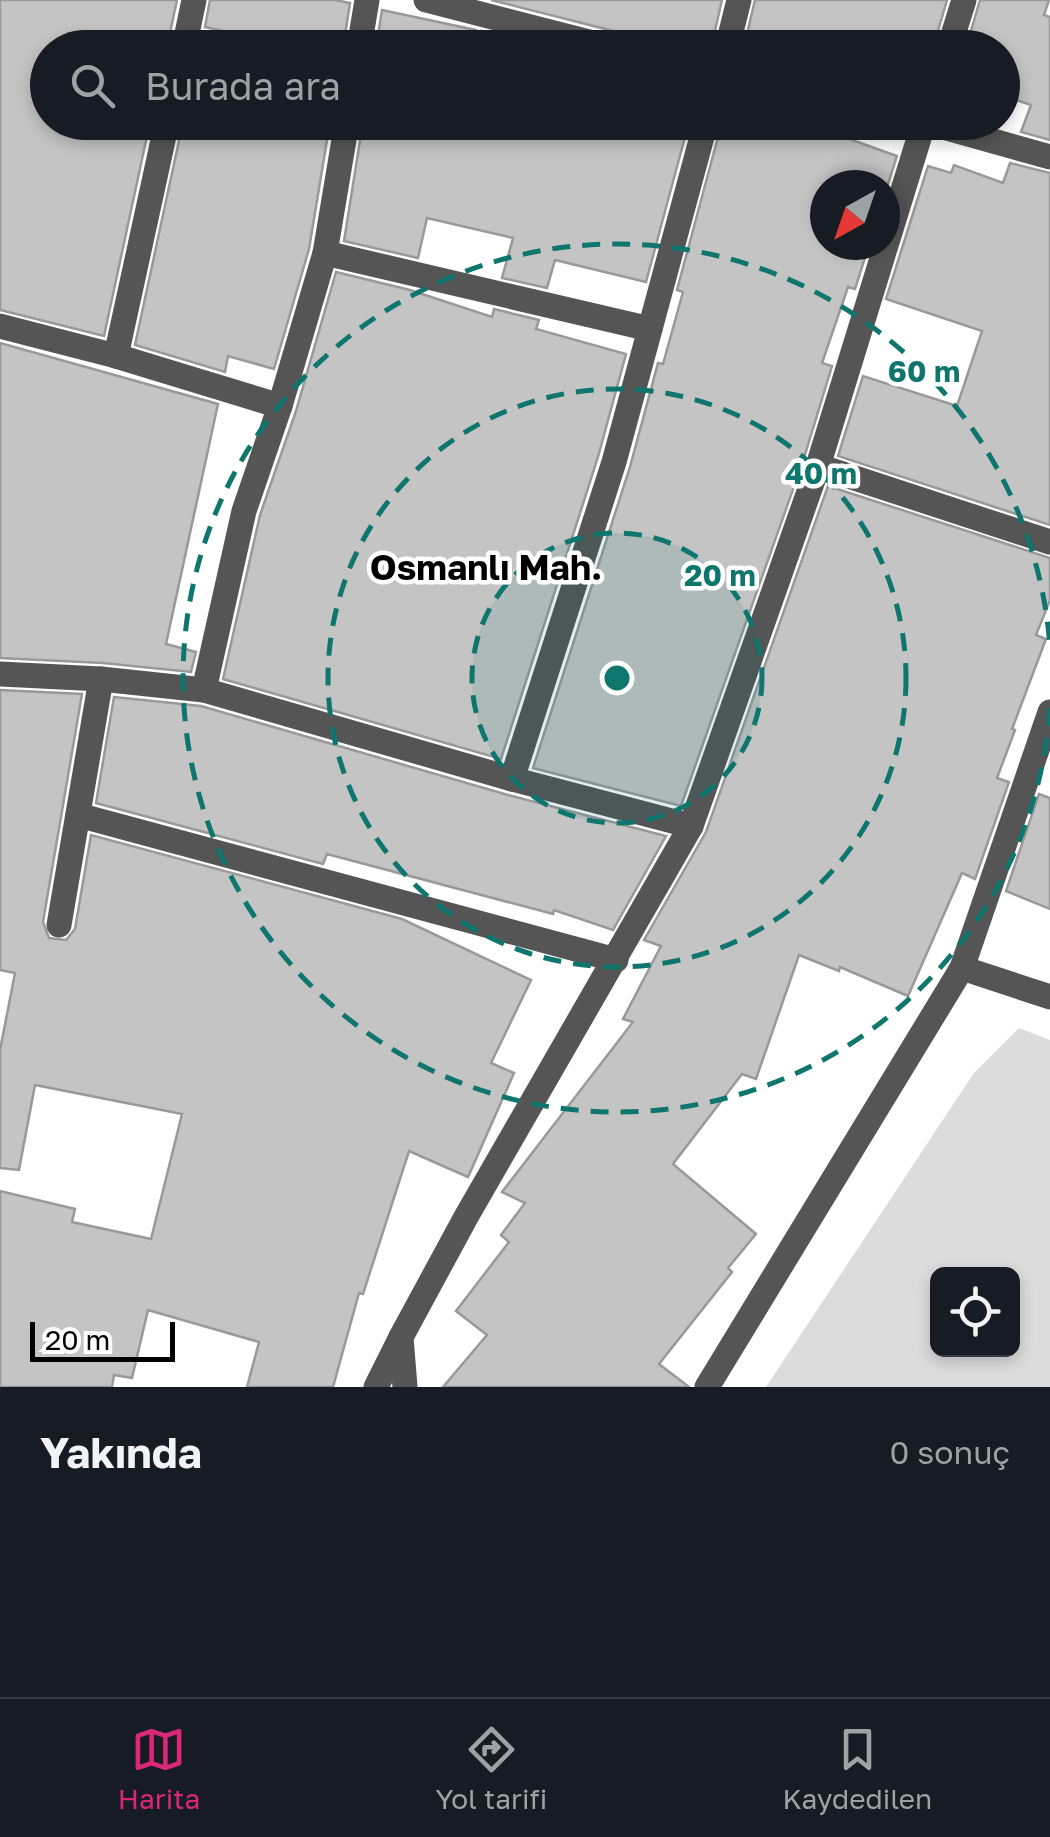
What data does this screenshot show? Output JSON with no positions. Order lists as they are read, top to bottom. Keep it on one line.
{"districts":["Osmanlı Mah."],"scale_bar":"20 m","north":"bottom left","page":{"search":"Burada ara","scale":"20 m","heading":["Yakında","0 sonuç"],"nav":["Harita","Yol tarifi","Kaydedilen"]},"rings":["60 m","40 m","20 m"]}
